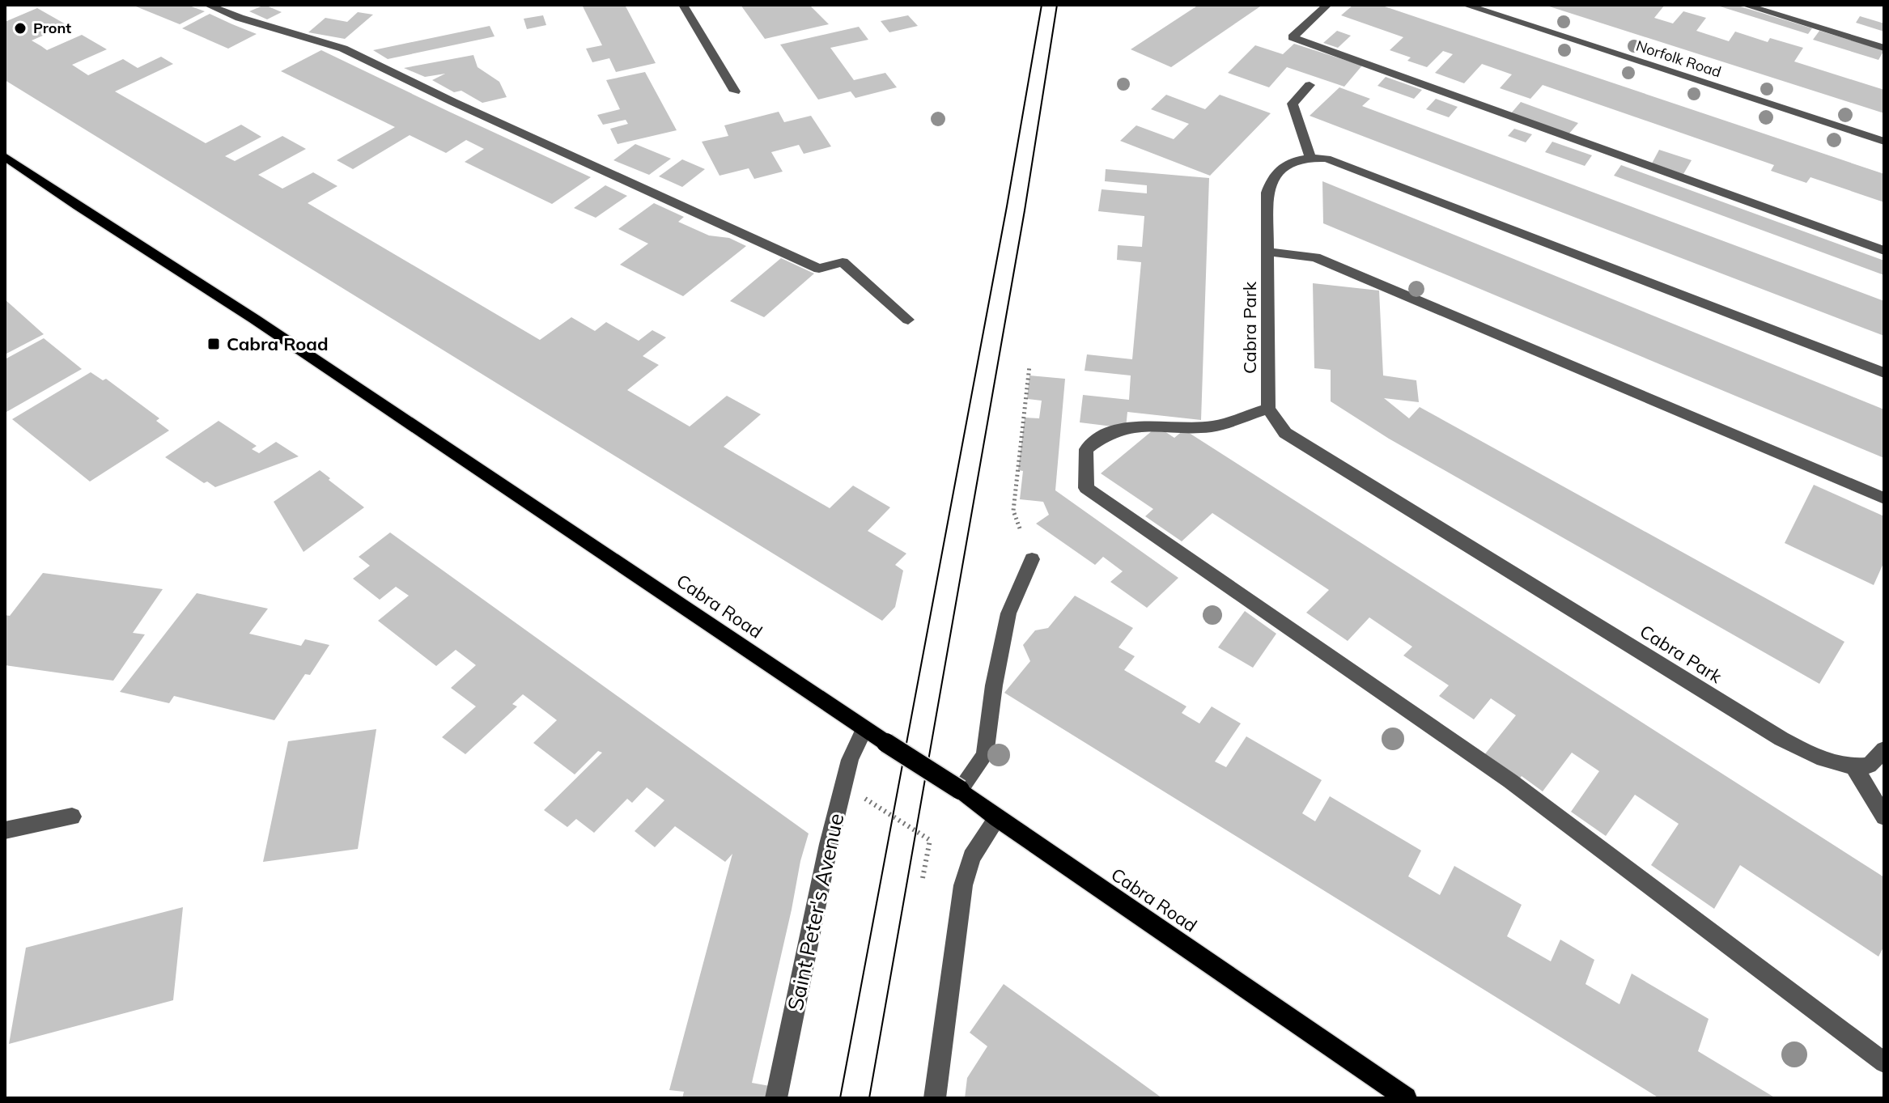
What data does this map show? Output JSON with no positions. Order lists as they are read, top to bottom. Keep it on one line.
{"streets":{"main road":["Cabra Road"],"street":["Norfolk Road","Cabra Park","Saint Peter's Avenue"]},"crossings":[["Cabra Road","Saint Peter's Avenue"]],"places":{"other":["Pront"],"transit":["Cabra Road"]}}
